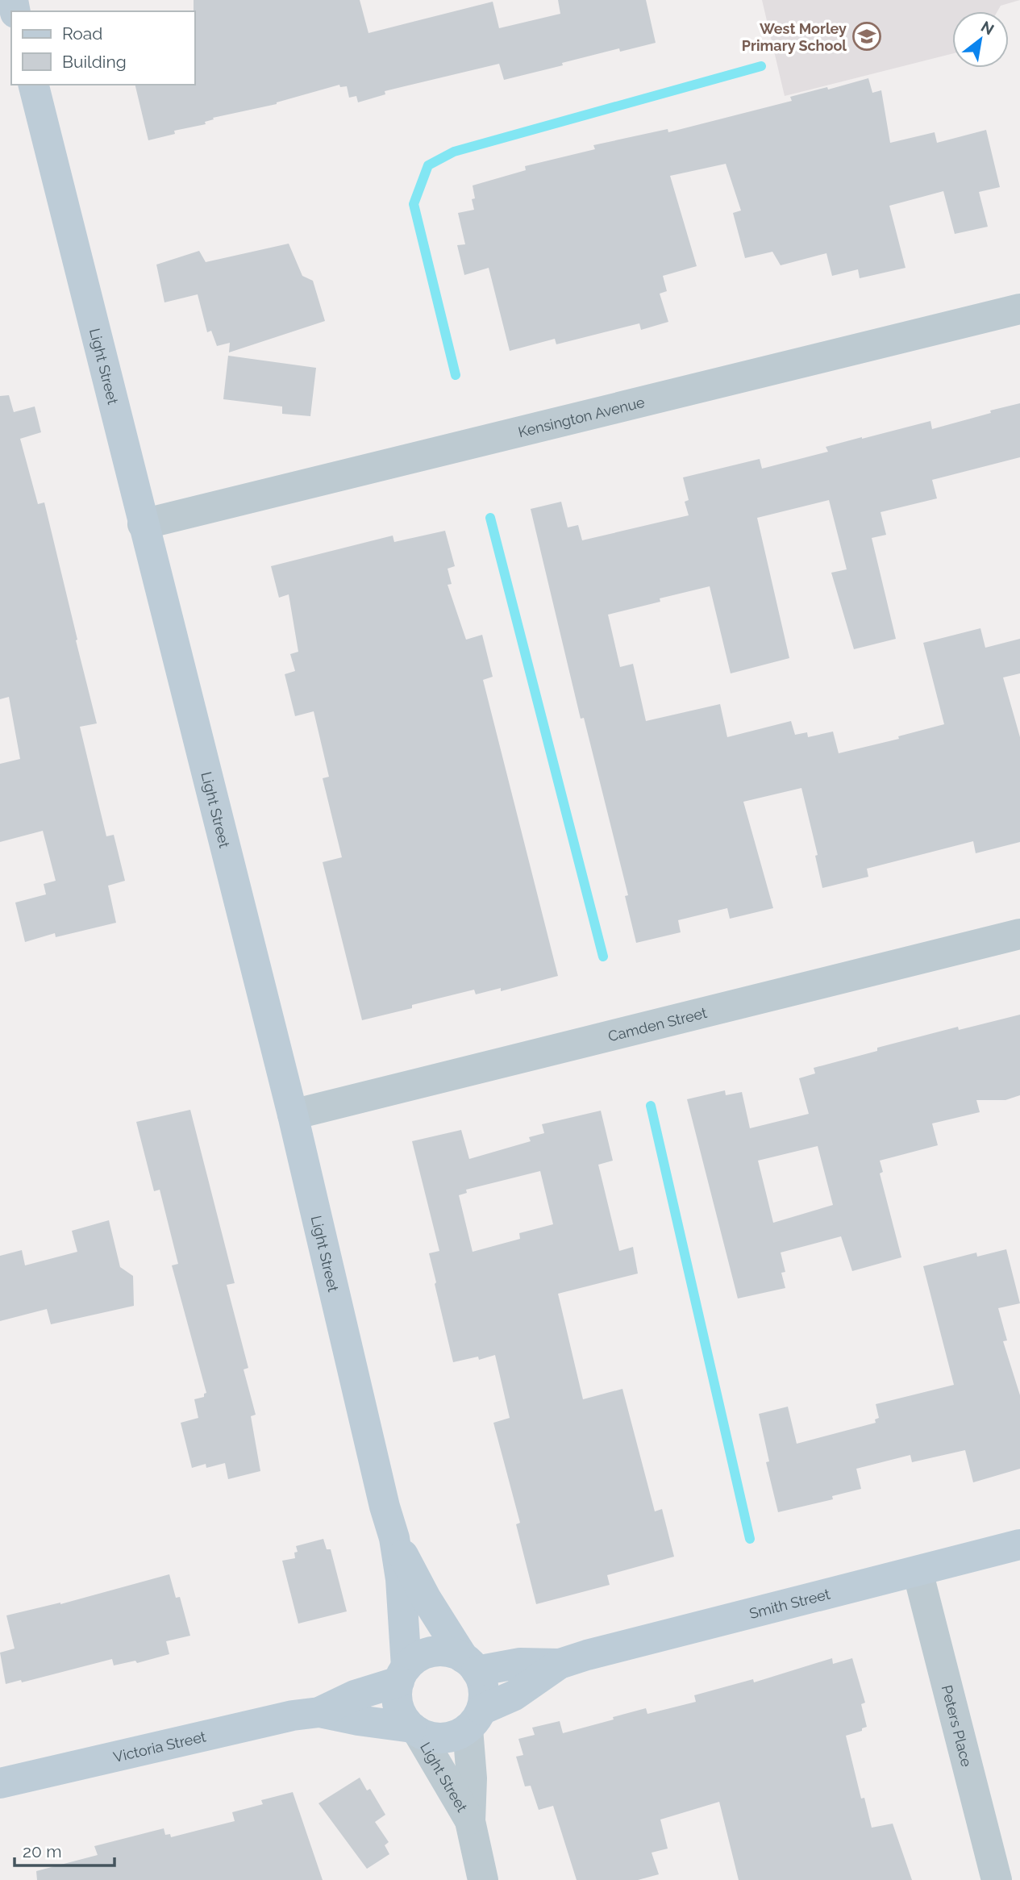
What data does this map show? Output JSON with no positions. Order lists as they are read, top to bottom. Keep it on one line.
{"streets":{"street":["Light Street","Kensington Avenue","Camden Street","Smith Street","Peters Place","Victoria Street"]},"crossings":[["Light Street","Kensington Avenue"],["Light Street","Camden Street"],["Light Street","Smith Street"],["Light Street","Victoria Street"],["Smith Street","Peters Place"],["Smith Street","Victoria Street"]],"places":{"school or university":["West Morley Primary School"]},"legend":["Road","Building"],"scale_bar":"20 m","north":"top right"}
